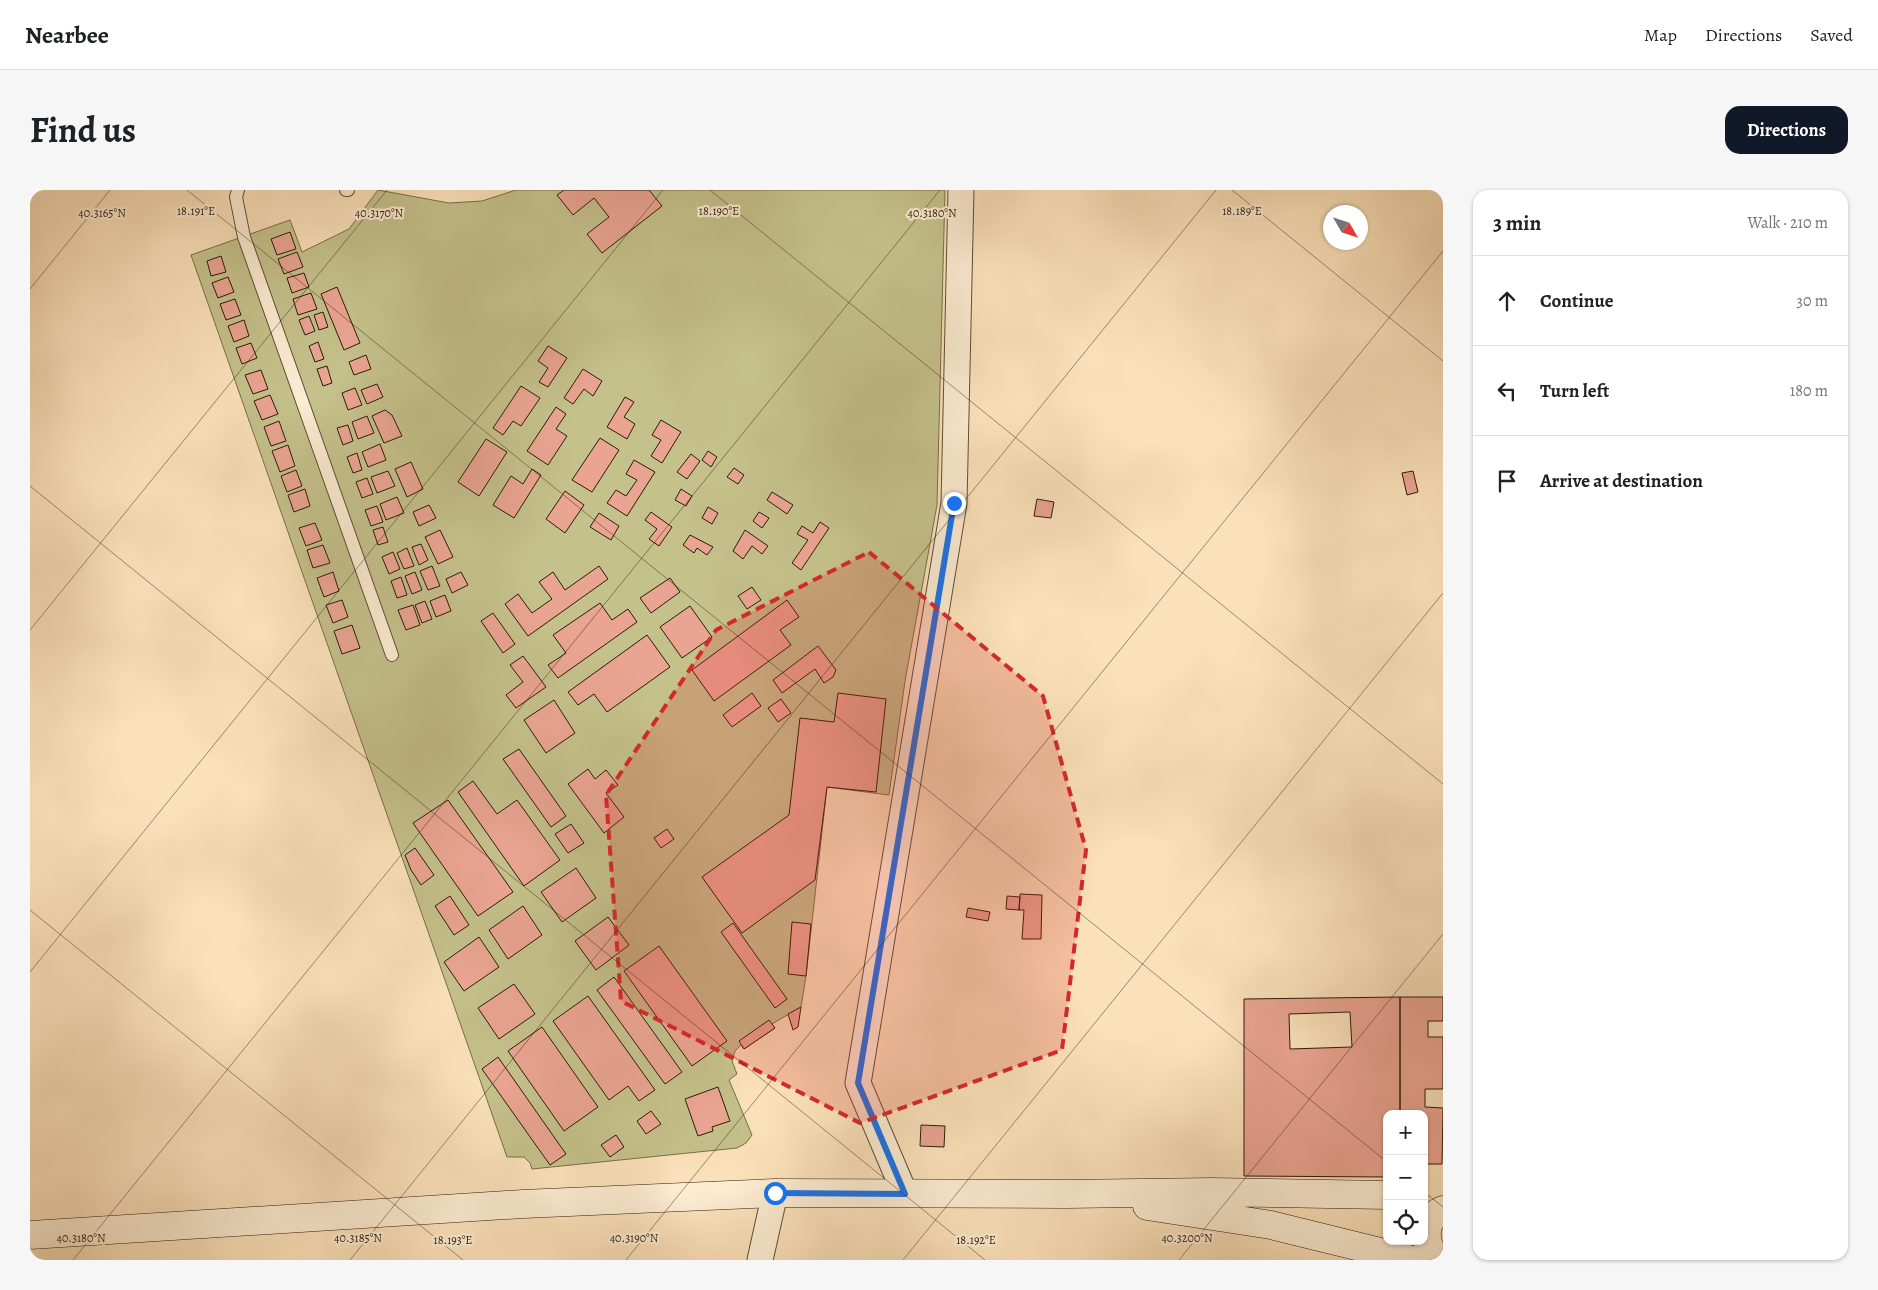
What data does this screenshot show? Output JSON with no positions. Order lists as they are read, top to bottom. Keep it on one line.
{"north":"bottom right","page":{"header":"Nearbee","nav":["Map","Directions","Saved"],"title":"Find us","buttons":"Directions","heading":["3 min","Walk · 210 m"],"list":[["Continue","30 m"],["Turn left","180 m"],"Arrive at destination"],"map_buttons":["+","−"]},"coordinates":["18.191°E","18.190°E","18.189°E","40.3165°N","40.3170°N","40.3180°N","40.3185°N","40.3190°N","40.3200°N","18.193°E","18.192°E"]}
